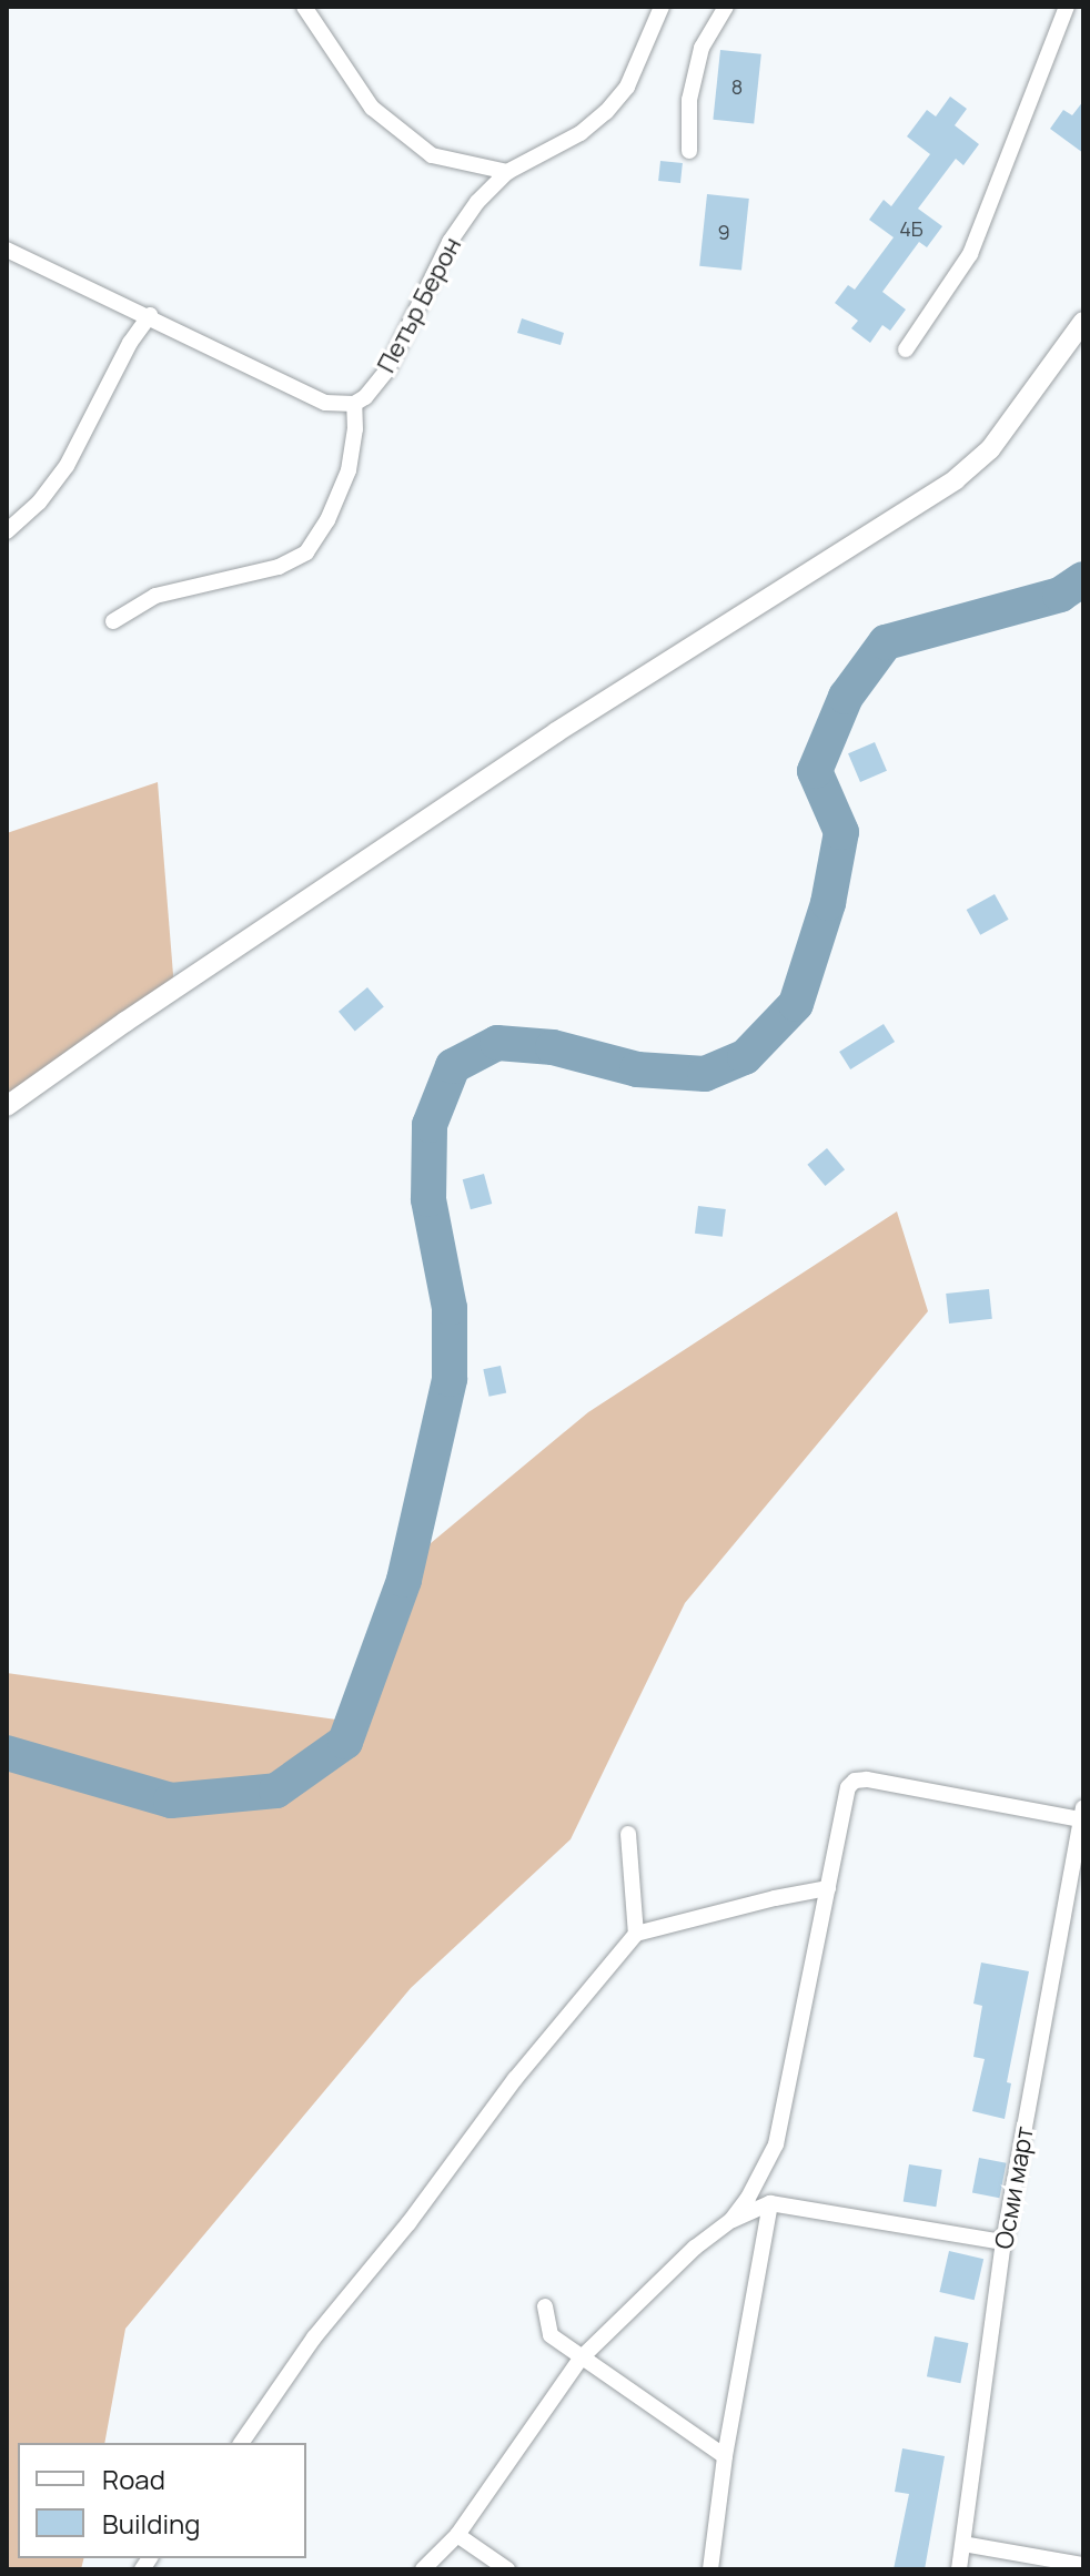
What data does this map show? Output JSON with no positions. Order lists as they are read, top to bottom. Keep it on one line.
{"streets":{"street":["Петър Берон","Осми март"]},"house_numbers":["8","4Б","9"],"legend":["Road","Building"]}
